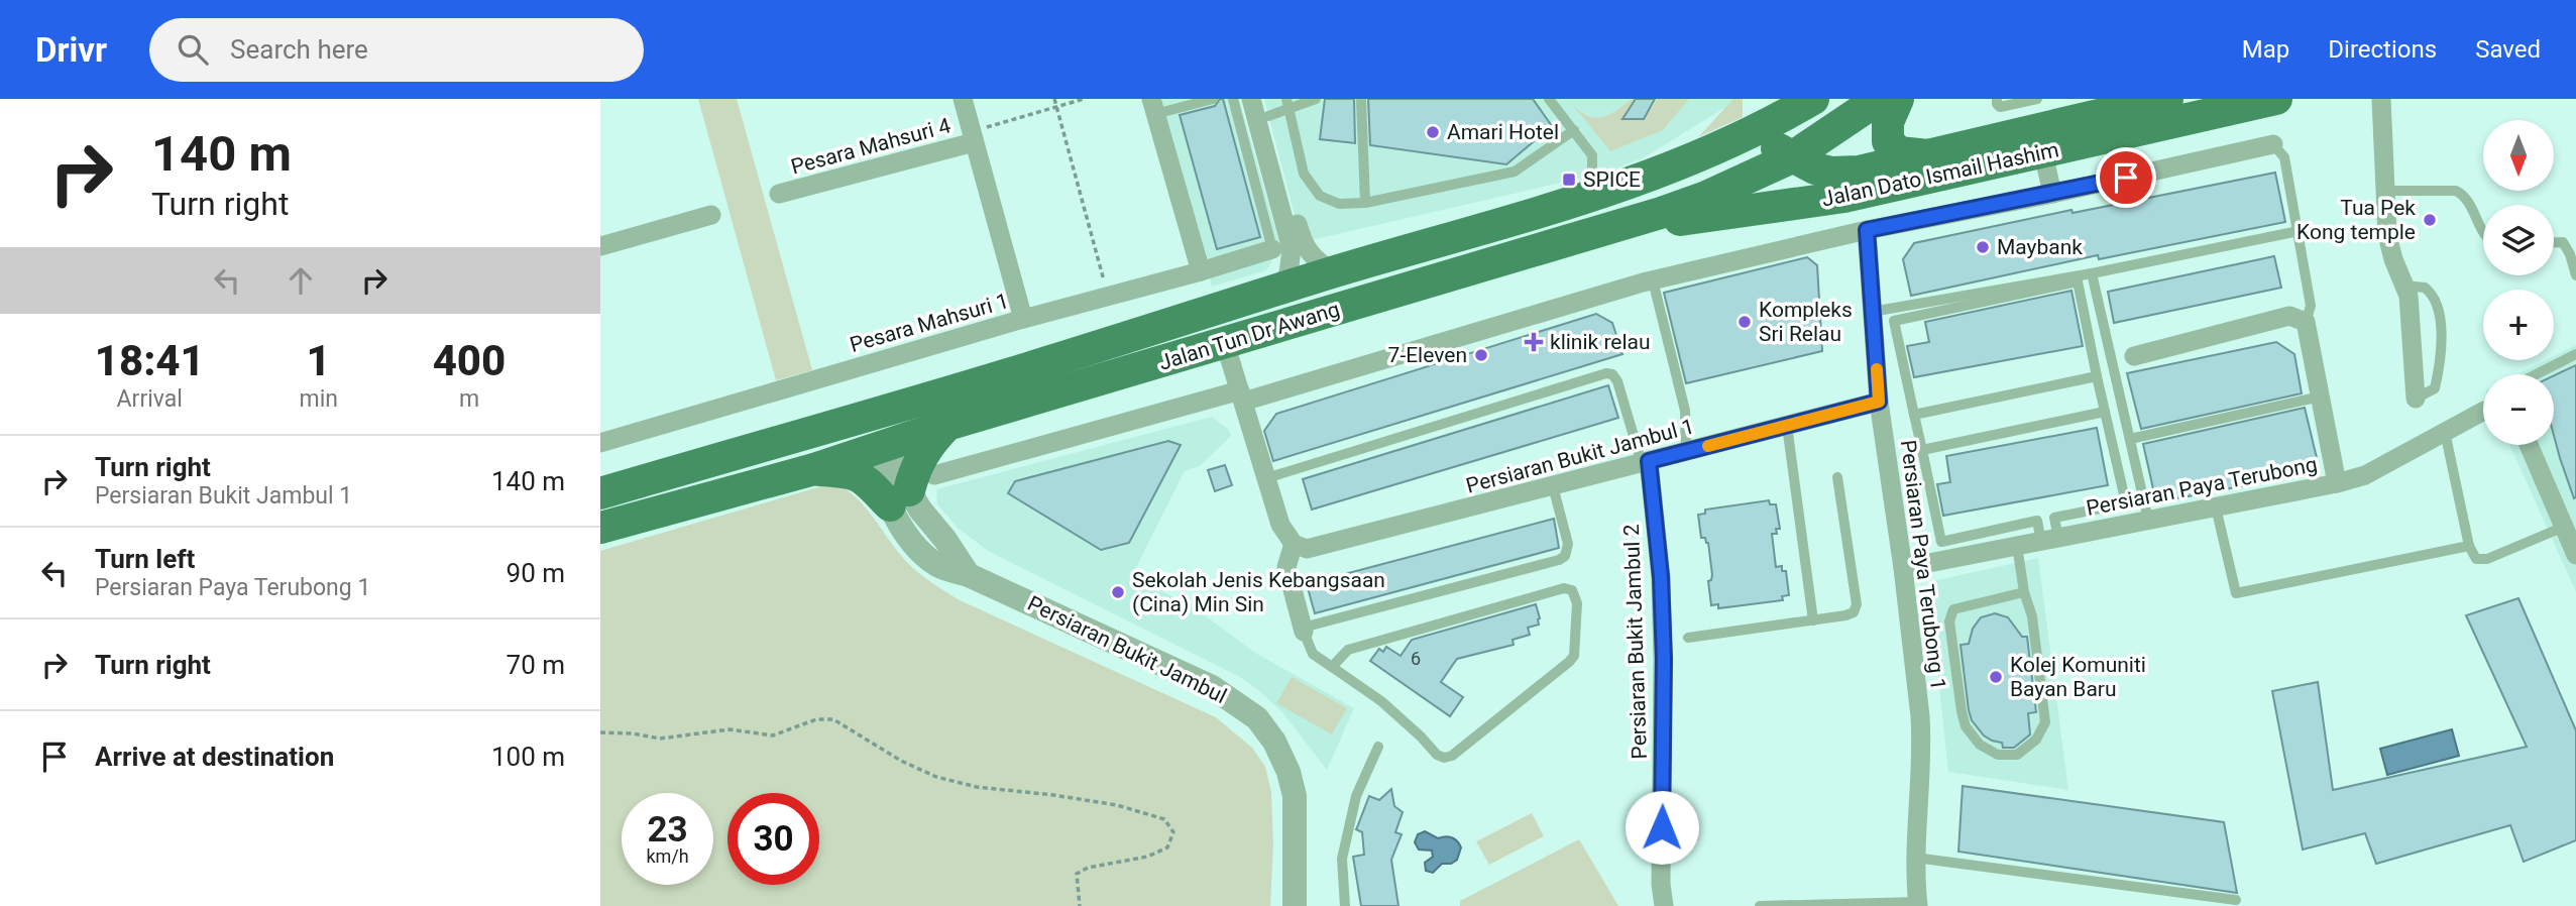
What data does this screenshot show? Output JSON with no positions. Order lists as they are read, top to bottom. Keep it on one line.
{"streets":{"main road":["Jalan Dato Ismail Hashim","Jalan Tun Dr Awang"],"street":["Pesara Mahsuri 4","Pesara Mahsuri 1","Persiaran Bukit Jambul 1","Persiaran Paya Terubong","Persiaran Paya Terubong 1","Persiaran Bukit Jambul 2","Persiaran Bukit Jambul"]},"crossings":[["Pesara Mahsuri 4","Pesara Mahsuri 1"],["Jalan Dato Ismail Hashim","Jalan Tun Dr Awang"],["Jalan Tun Dr Awang","Persiaran Bukit Jambul"],["Persiaran Bukit Jambul 1","Persiaran Paya Terubong 1"],["Persiaran Bukit Jambul 1","Persiaran Bukit Jambul 2"],["Persiaran Paya Terubong","Persiaran Paya Terubong 1"]],"places":{"other":["Amari Hotel","Tua Pek Kong temple","Maybank","Kompleks Sri Relau","7-Eleven","Sekolah Jenis Kebangsaan (Cina) Min Sin","Kolej Komuniti Bayan Baru"],"transit":["SPICE"],"health":["klinik relau"]},"house_numbers":["6"],"north":"bottom","page":{"header":"Drivr","search":"Search here","nav":["Map","Directions","Saved"],"turn":["140 m","Turn right"],"map_buttons":["+","−"],"eta":["18:41","Arrival","1","min","400","m"],"list":[{"name":"Turn right","note":"Persiaran Bukit Jambul 1","value":"140 m"},{"name":"Turn left","note":"Persiaran Paya Terubong 1","value":"90 m"},{"name":"Turn right","value":"70 m"},{"name":"Arrive at destination","value":"100 m"}],"speed":"23 km/h","limit":"30"}}
